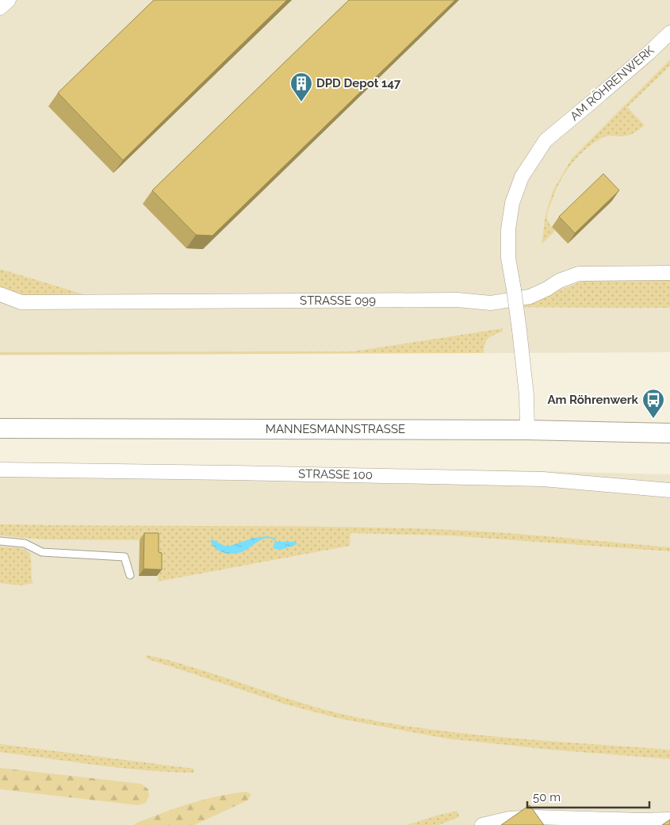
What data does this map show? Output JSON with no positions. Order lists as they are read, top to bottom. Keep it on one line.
{"streets":{"main road":["MANNESMANNSTRASSE"],"street":["AM RÖHRENWERK","STRASSE 099","STRASSE 100"]},"crossings":[["AM RÖHRENWERK","MANNESMANNSTRASSE"]],"places":{"building":["DPD Depot 147"],"bus stop":["Am Röhrenwerk"]},"scale_bar":"50 m"}
